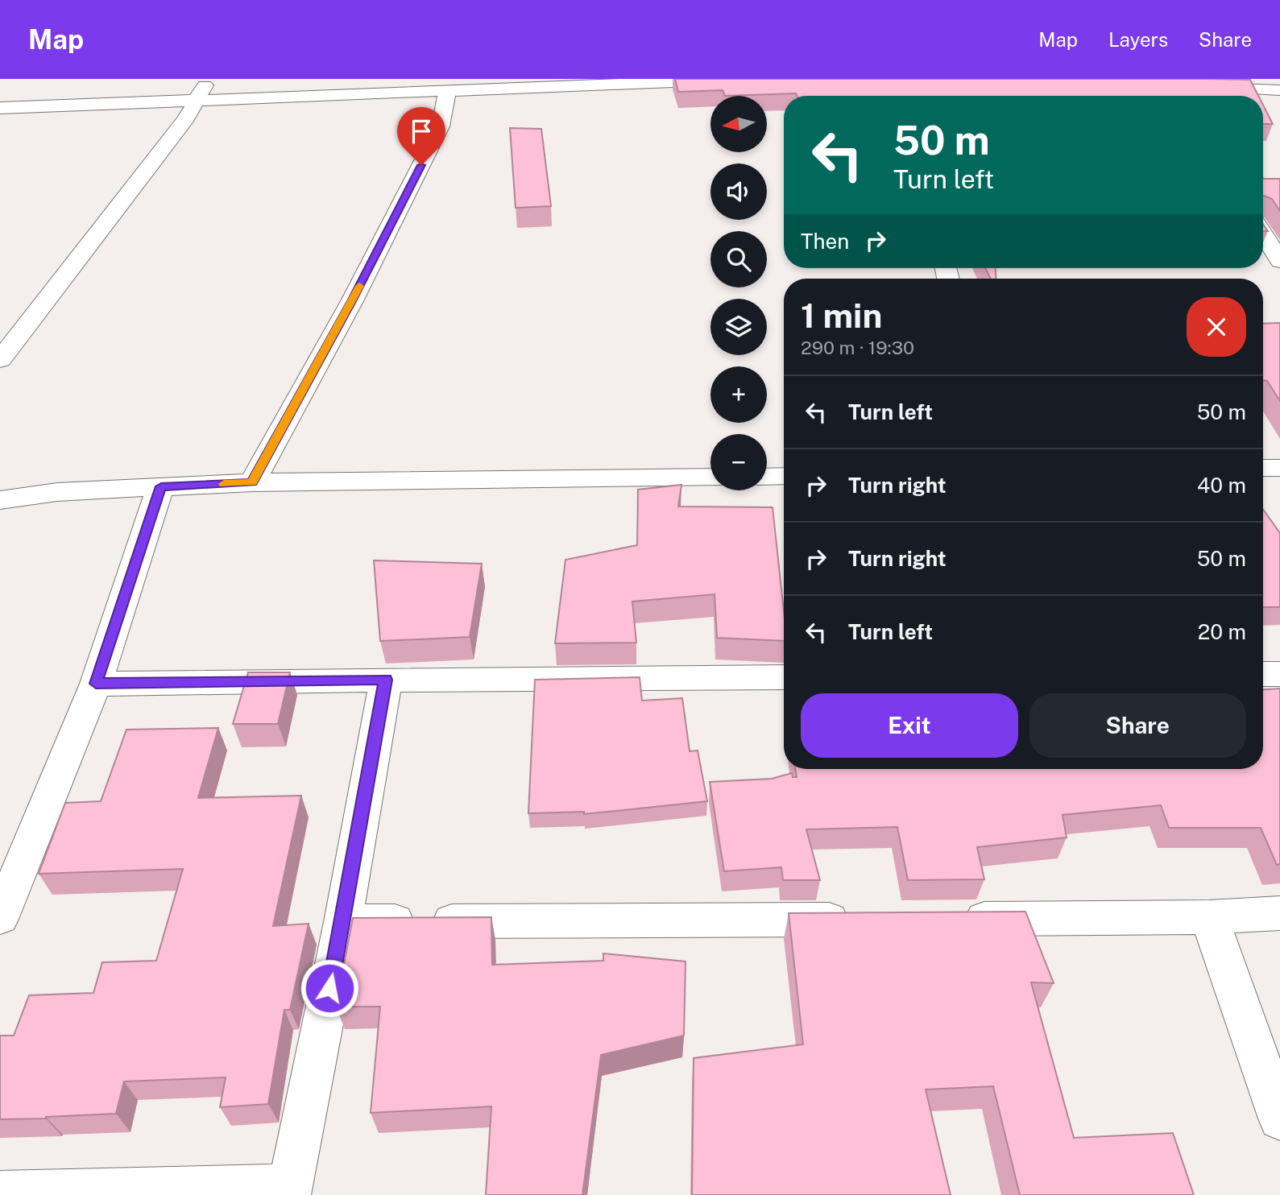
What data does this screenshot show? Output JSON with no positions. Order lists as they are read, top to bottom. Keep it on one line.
{"north":"left","page":{"header":"Map","nav":["Map","Layers","Share"],"map_buttons":["+","−"],"turn":["50 m","Turn left"],"then":"Then","heading":["1 min","290 m · 19:30"],"list":[{"name":"Turn left","value":"50 m"},{"name":"Turn right","value":"40 m"},{"name":"Turn right","value":"50 m"},{"name":"Turn left","value":"20 m"}],"buttons":["Exit","Share"]}}
